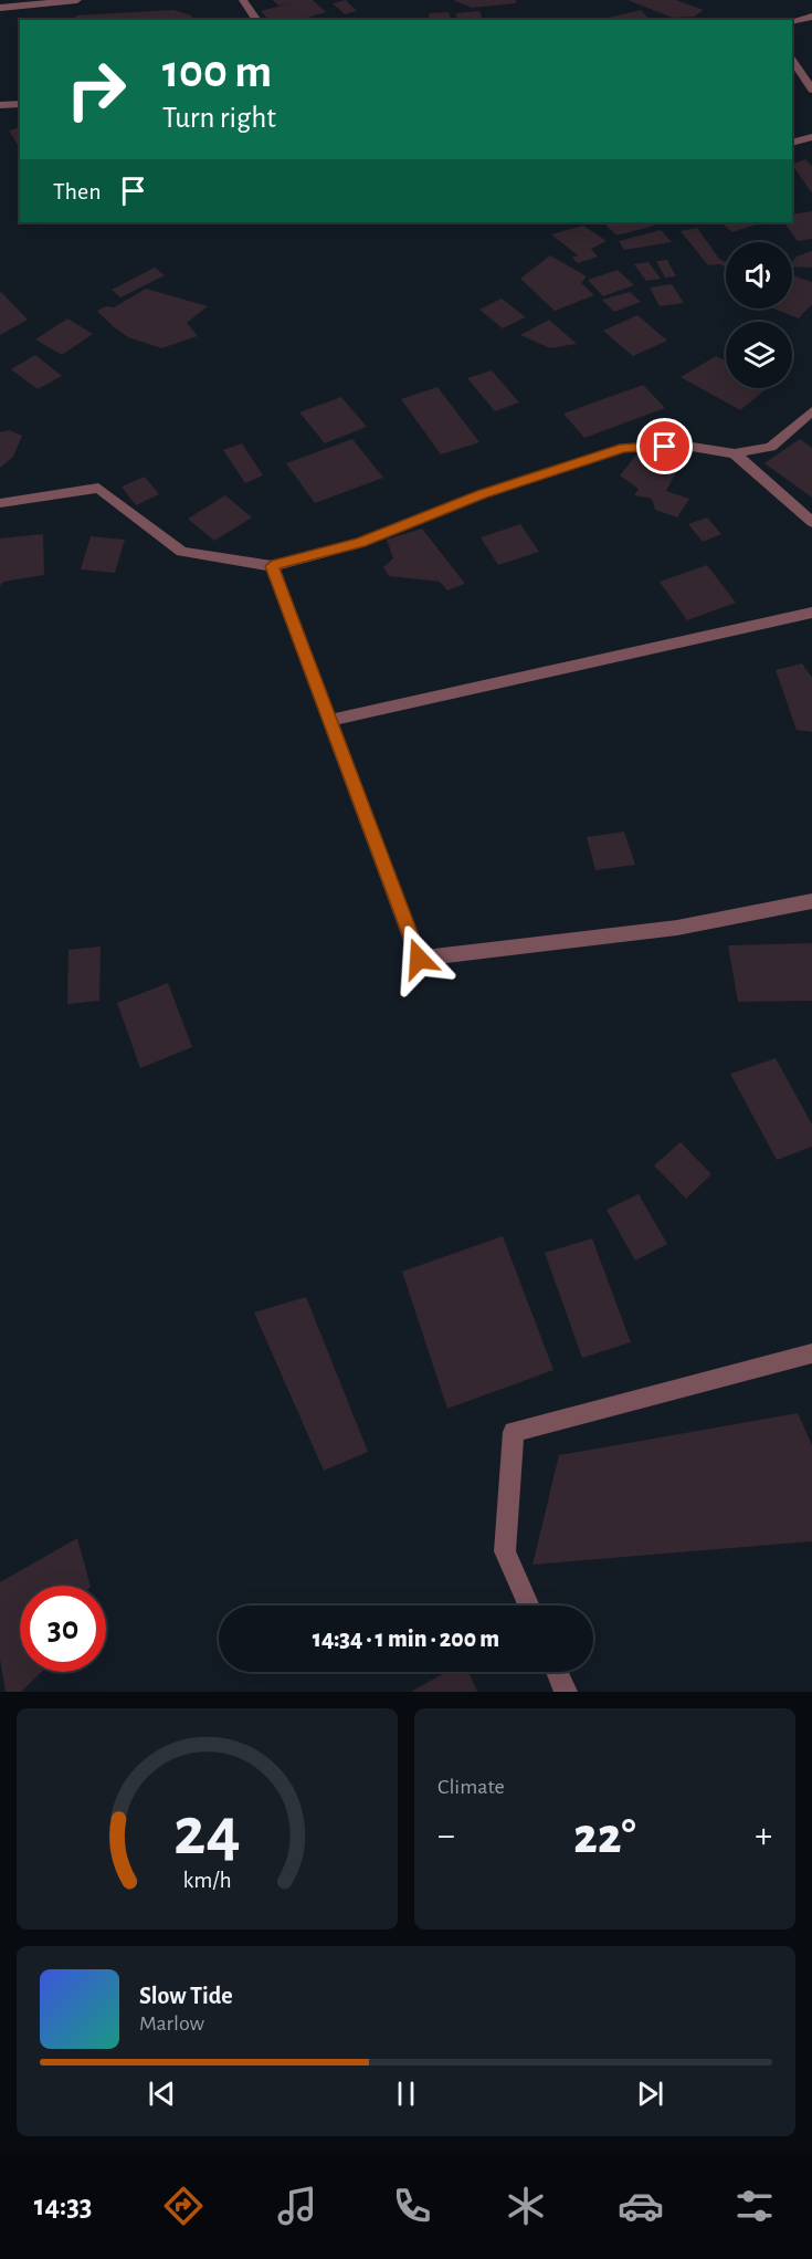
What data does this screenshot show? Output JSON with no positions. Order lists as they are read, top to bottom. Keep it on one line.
{"page":{"turn":["100 m","Turn right"],"then":"Then","limit":"30","trip":"14:34 · 1 min · 200 m","tile":"Climate","heat":["−","22°","+"],"song":["Slow Tide","Marlow"],"tabs":"14:33","gauge":["24","km/h"]}}
